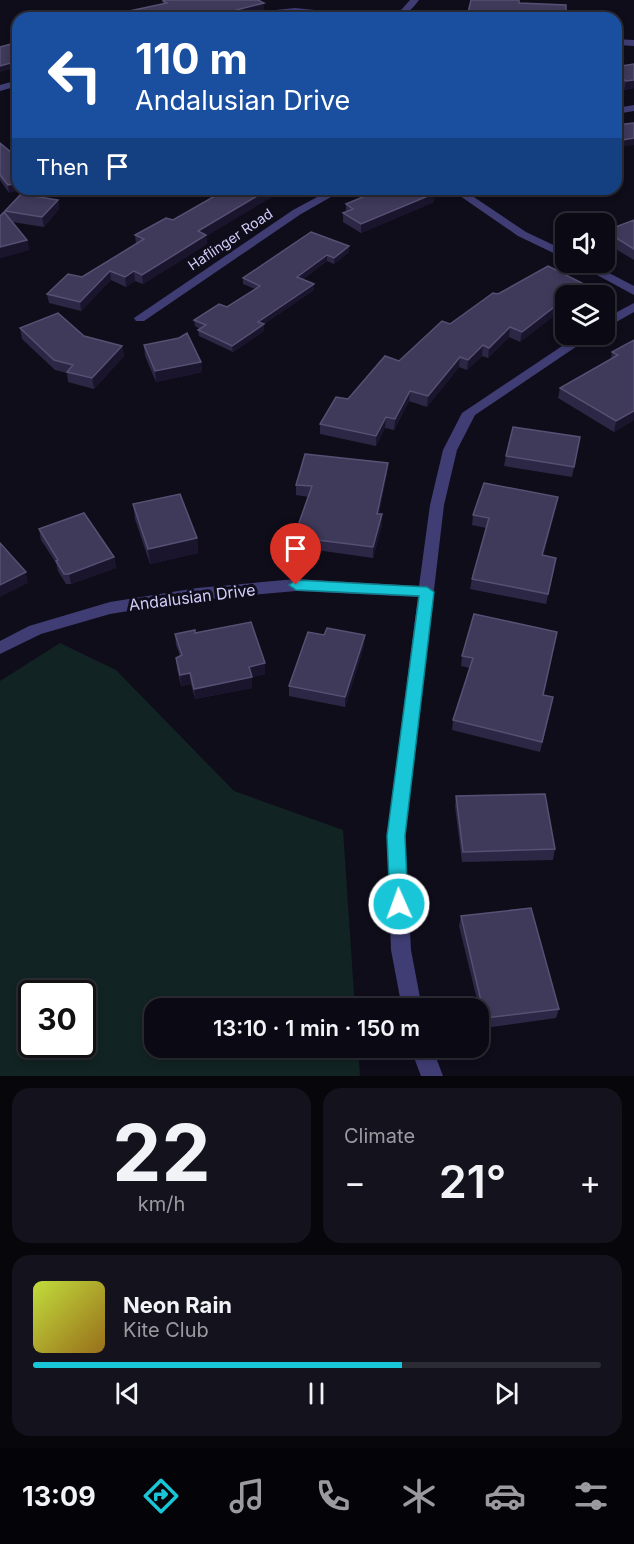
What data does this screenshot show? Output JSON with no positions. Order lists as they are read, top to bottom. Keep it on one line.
{"streets":{"street":["Haflinger Road","Andalusian Drive"]},"page":{"turn":["110 m","Andalusian Drive"],"then":"Then","limit":"30","trip":"13:10 · 1 min · 150 m","tile":[["22","km/h"],"Climate"],"heat":["−","21°","+"],"song":["Neon Rain","Kite Club"],"tabs":"13:09"}}
